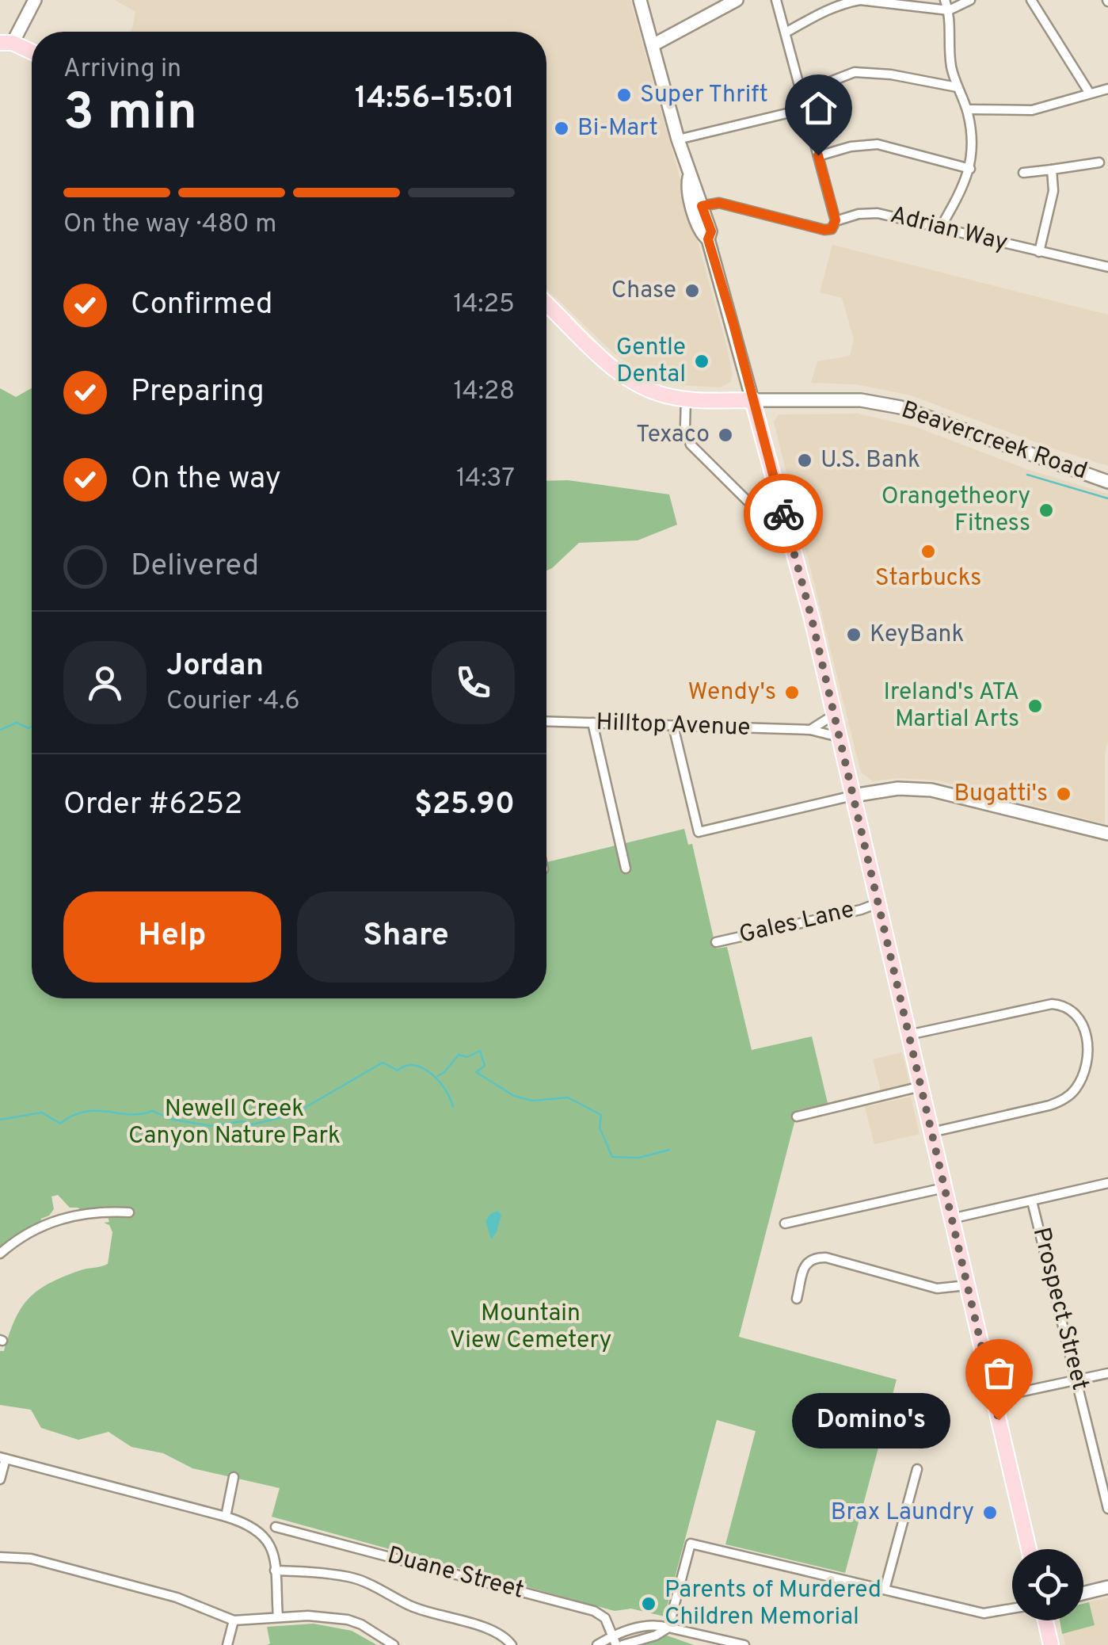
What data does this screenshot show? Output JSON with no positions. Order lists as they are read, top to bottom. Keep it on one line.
{"streets":{"main road":["Beavercreek Road"],"street":["Adrian Way","Hilltop Avenue","Gales Lane","Prospect Street","Duane Street"]},"parks":["Newell Creek Canyon Nature Park","Mountain View Cemetery"],"places":["Super Thrift","Bi-Mart","Chase","Gentle Dental","Texaco","U.S. Bank","Orangetheory Fitness","Starbucks","KeyBank","Wendy's","Ireland's ATA Martial Arts","Bugatti's","Domino's","Brax Laundry","Parents of Murdered Children Memorial"],"page":{"heading":["3 min","Arriving in","14:56–15:01"],"panel":["Jordan","Courier · 4.6","Order #6252","$25.90"],"bar":"On the way · 480 m","list":[["Confirmed","14:25"],["Preparing","14:28"],["On the way","14:37"],"Delivered"],"buttons":["Help","Share"],"bubble":"Domino's"}}
